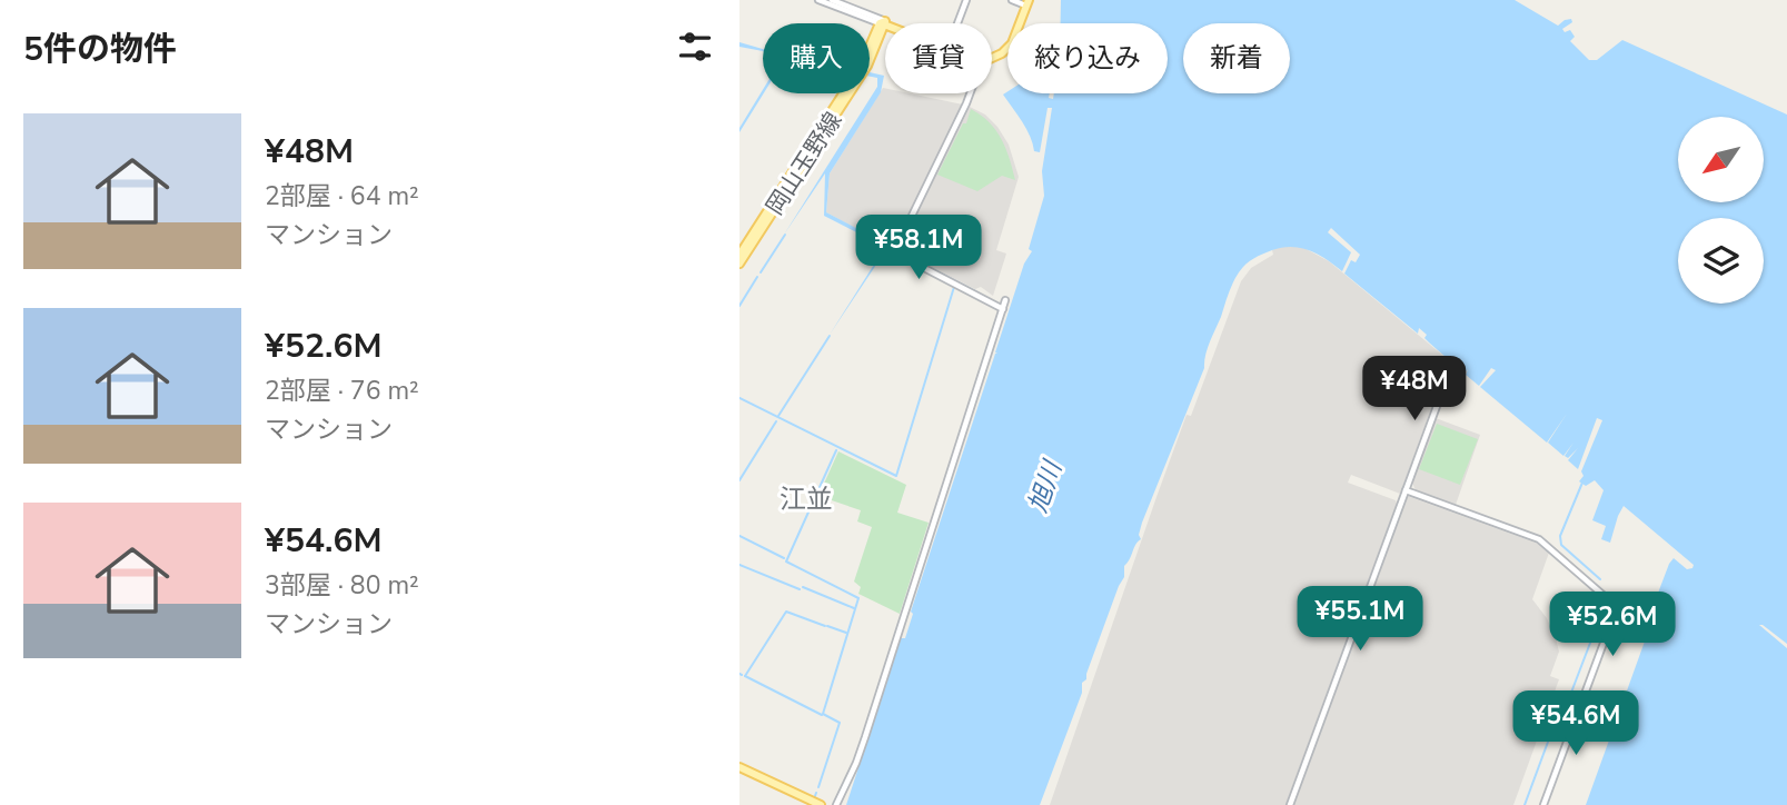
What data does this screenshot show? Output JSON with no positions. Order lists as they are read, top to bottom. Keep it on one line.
{"streets":{"main road":["岡山玉野線"]},"districts":["江並"],"water":["旭川"],"north":"bottom left","page":{"heading":"5件の物件","chip":["購入","賃貸","絞り込み","新着"],"list":[{"name":"¥48M","note":"2部屋 · 64 m² · マンション"},{"name":"¥52.6M","note":"2部屋 · 76 m² · マンション"},{"name":"¥54.6M","note":"3部屋 · 80 m² · マンション"}],"price":["¥58.1M","¥48M","¥55.1M","¥52.6M","¥54.6M"]}}
